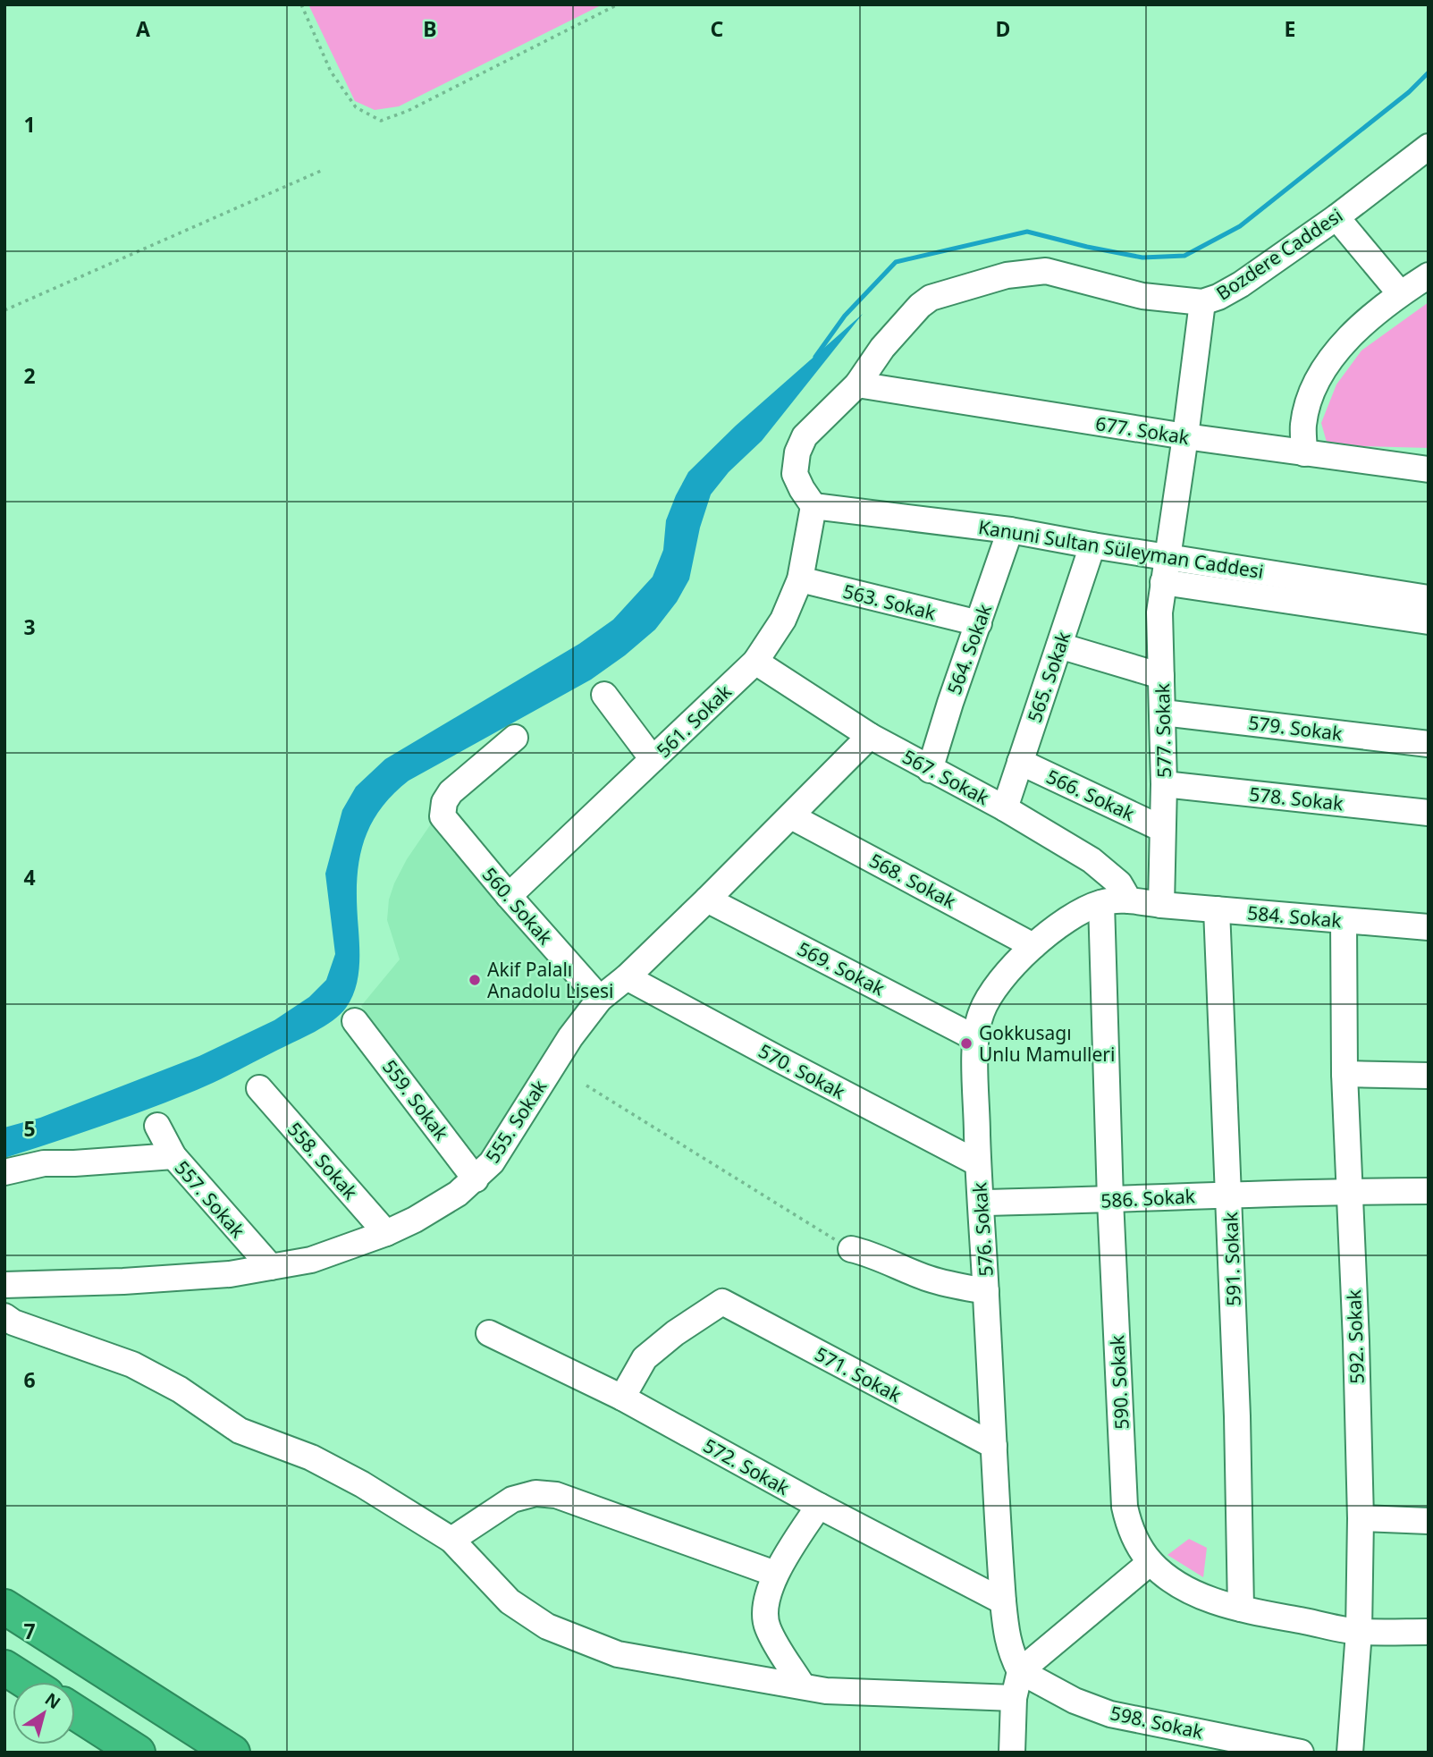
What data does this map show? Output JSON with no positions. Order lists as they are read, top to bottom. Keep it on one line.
{"streets":{"street":["Bozdere Caddesi","677. Sokak","Kanuni Sultan Süleyman Caddesi","563. Sokak","564. Sokak","565. Sokak","561. Sokak","579. Sokak","577. Sokak","567. Sokak","566. Sokak","578. Sokak","568. Sokak","560. Sokak","584. Sokak","569. Sokak","570. Sokak","559. Sokak","555. Sokak","558. Sokak","586. Sokak","557. Sokak","576. Sokak","591. Sokak","592. Sokak","571. Sokak","590. Sokak","572. Sokak","598. Sokak"]},"crossings":[["Bozdere Caddesi","677. Sokak"],["Bozdere Caddesi","Kanuni Sultan Süleyman Caddesi"],["Bozdere Caddesi","561. Sokak"],["Bozdere Caddesi","577. Sokak"],["677. Sokak","577. Sokak"],["Kanuni Sultan Süleyman Caddesi","564. Sokak"],["Kanuni Sultan Süleyman Caddesi","565. Sokak"],["Kanuni Sultan Süleyman Caddesi","561. Sokak"],["Kanuni Sultan Süleyman Caddesi","577. Sokak"],["563. Sokak","564. Sokak"],["563. Sokak","561. Sokak"],["564. Sokak","567. Sokak"],["565. Sokak","567. Sokak"],["565. Sokak","566. Sokak"],["561. Sokak","567. Sokak"],["561. Sokak","560. Sokak"],["579. Sokak","577. Sokak"],["577. Sokak","566. Sokak"],["577. Sokak","578. Sokak"],["577. Sokak","584. Sokak"],["577. Sokak","576. Sokak"],["567. Sokak","555. Sokak"],["567. Sokak","576. Sokak"],["568. Sokak","555. Sokak"],["568. Sokak","576. Sokak"],["560. Sokak","555. Sokak"],["584. Sokak","576. Sokak"],["584. Sokak","591. Sokak"],["584. Sokak","592. Sokak"],["569. Sokak","555. Sokak"],["569. Sokak","576. Sokak"],["570. Sokak","555. Sokak"],["570. Sokak","576. Sokak"],["559. Sokak","555. Sokak"],["555. Sokak","558. Sokak"],["555. Sokak","557. Sokak"],["586. Sokak","576. Sokak"],["586. Sokak","591. Sokak"],["586. Sokak","592. Sokak"],["586. Sokak","590. Sokak"],["576. Sokak","571. Sokak"],["576. Sokak","590. Sokak"],["576. Sokak","572. Sokak"],["576. Sokak","598. Sokak"],["591. Sokak","590. Sokak"],["592. Sokak","590. Sokak"],["571. Sokak","572. Sokak"]],"places":["Akif Palalı Anadolu Lisesi","Gokkusagı Unlu Mamulleri"],"north":"top right","grid":{"columns":["A","B","C","D","E"],"rows":["1","2","3","4","5","6","7"]}}
